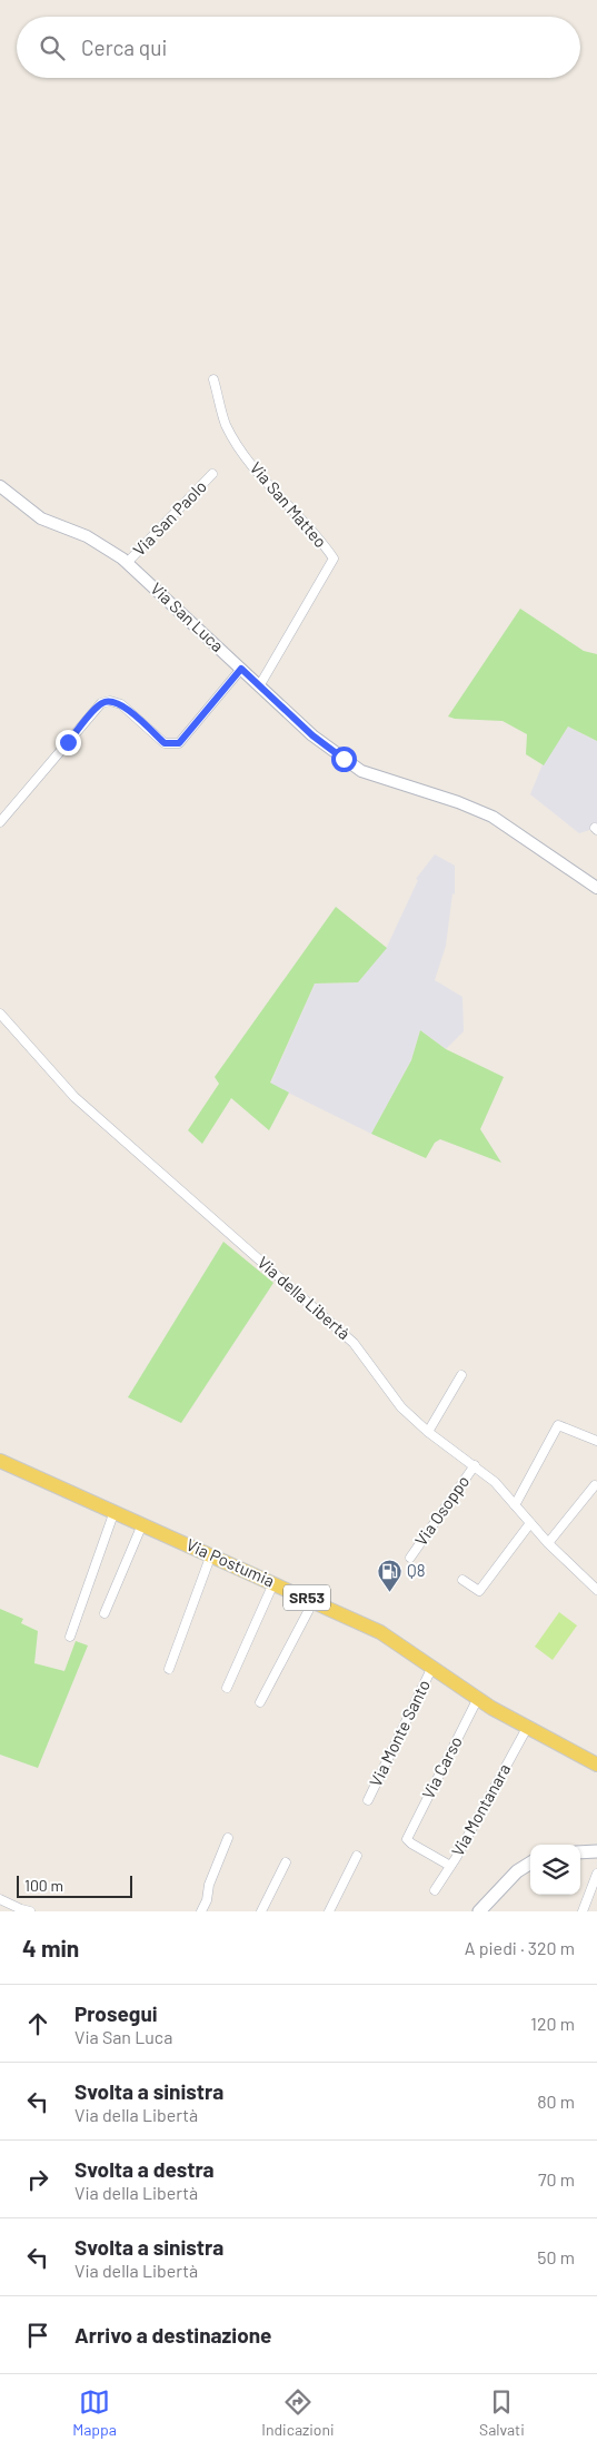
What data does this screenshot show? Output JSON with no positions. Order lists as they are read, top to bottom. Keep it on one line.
{"streets":{"main road":["Via Postumia","SR53"],"street":["Via San Matteo","Via San Paolo","Via San Luca","Via della Libertà","Via Osoppo","Via Monte Santo","Via Carso","Via Montanara"]},"crossings":[["Via San Matteo","Via San Luca"],["Via San Paolo","Via San Luca"],["Via della Libertà","Via Osoppo"],["Via Postumia","Via Monte Santo"],["Via Postumia","Via Carso"],["Via Postumia","Via Montanara"],["Via Carso","Via Montanara"]],"places":{"fuel station":["Q8"]},"scale_bar":"100 m","page":{"search":"Cerca qui","scale":"100 m","heading":["4 min","A piedi · 320 m"],"list":[["Prosegui","Via San Luca","120 m"],["Svolta a sinistra","Via della Libertà","80 m"],["Svolta a destra","Via della Libertà","70 m"],["Svolta a sinistra","Via della Libertà","50 m"],"Arrivo a destinazione"],"nav":["Mappa","Indicazioni","Salvati"]}}
